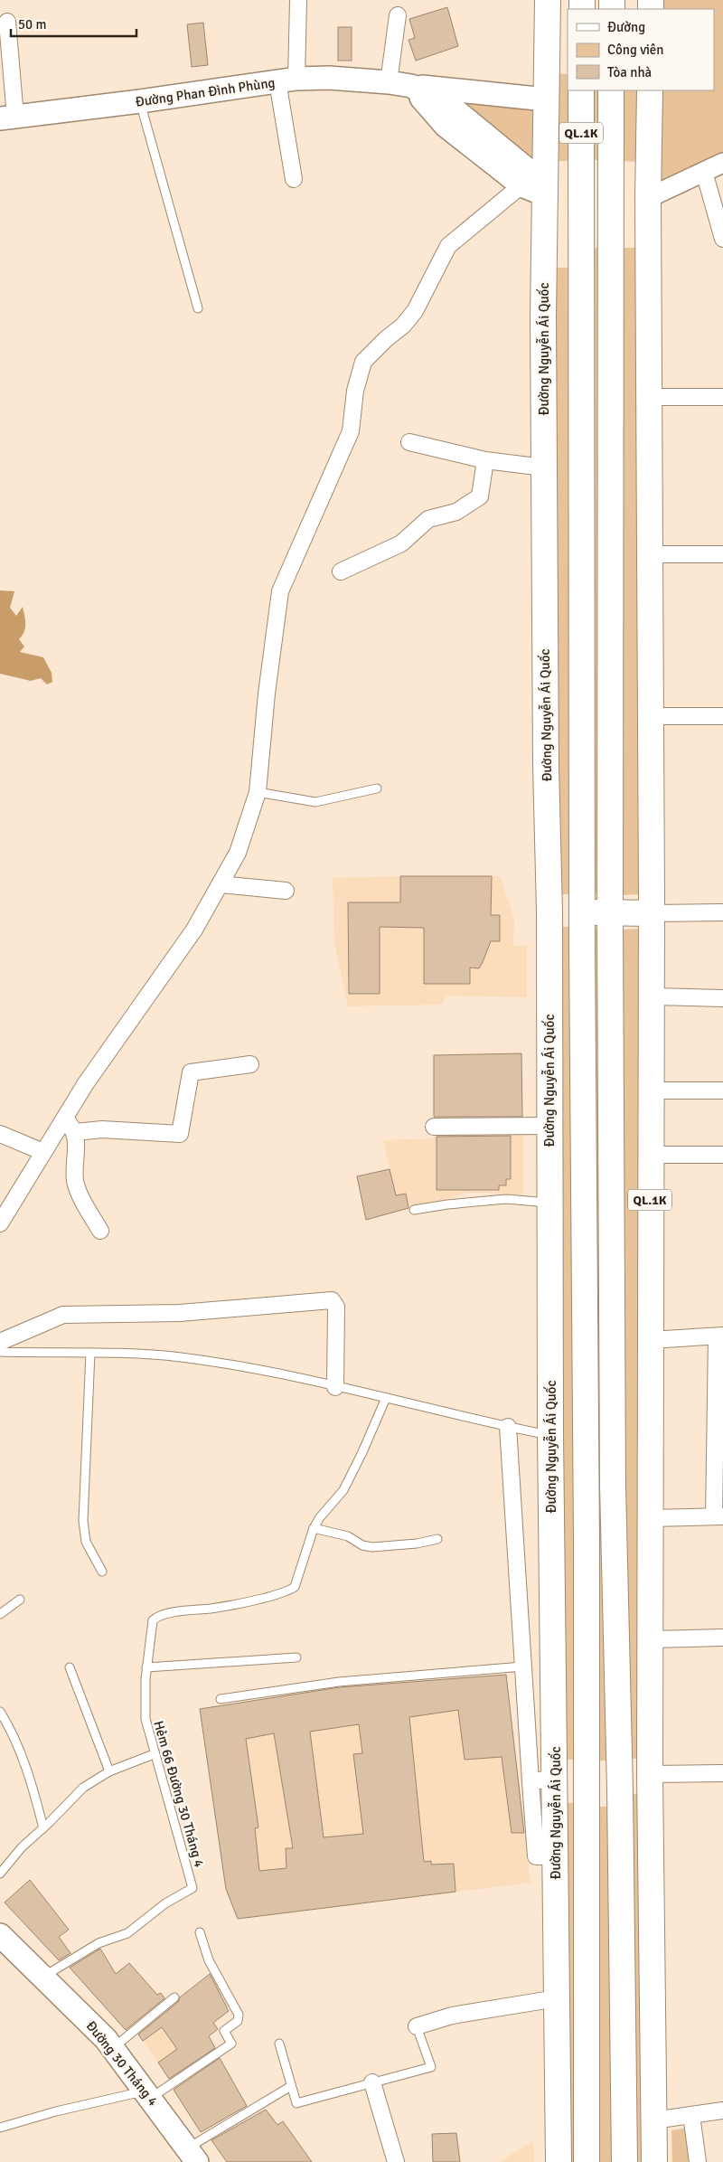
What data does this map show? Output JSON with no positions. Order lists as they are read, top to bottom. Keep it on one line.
{"streets":{"main road":["Đường Phan Đình Phùng","QL.1K","Đường Nguyễn Ái Quốc","Đường 30 Tháng 4"],"lane":["Hẻm 66 Đường 30 Tháng 4"]},"crossings":[["Đường Phan Đình Phùng","Đường Nguyễn Ái Quốc"],["Hẻm 66 Đường 30 Tháng 4","Đường 30 Tháng 4"]],"legend":["Đường","Công viên","Tòa nhà"],"scale_bar":"50 m"}
